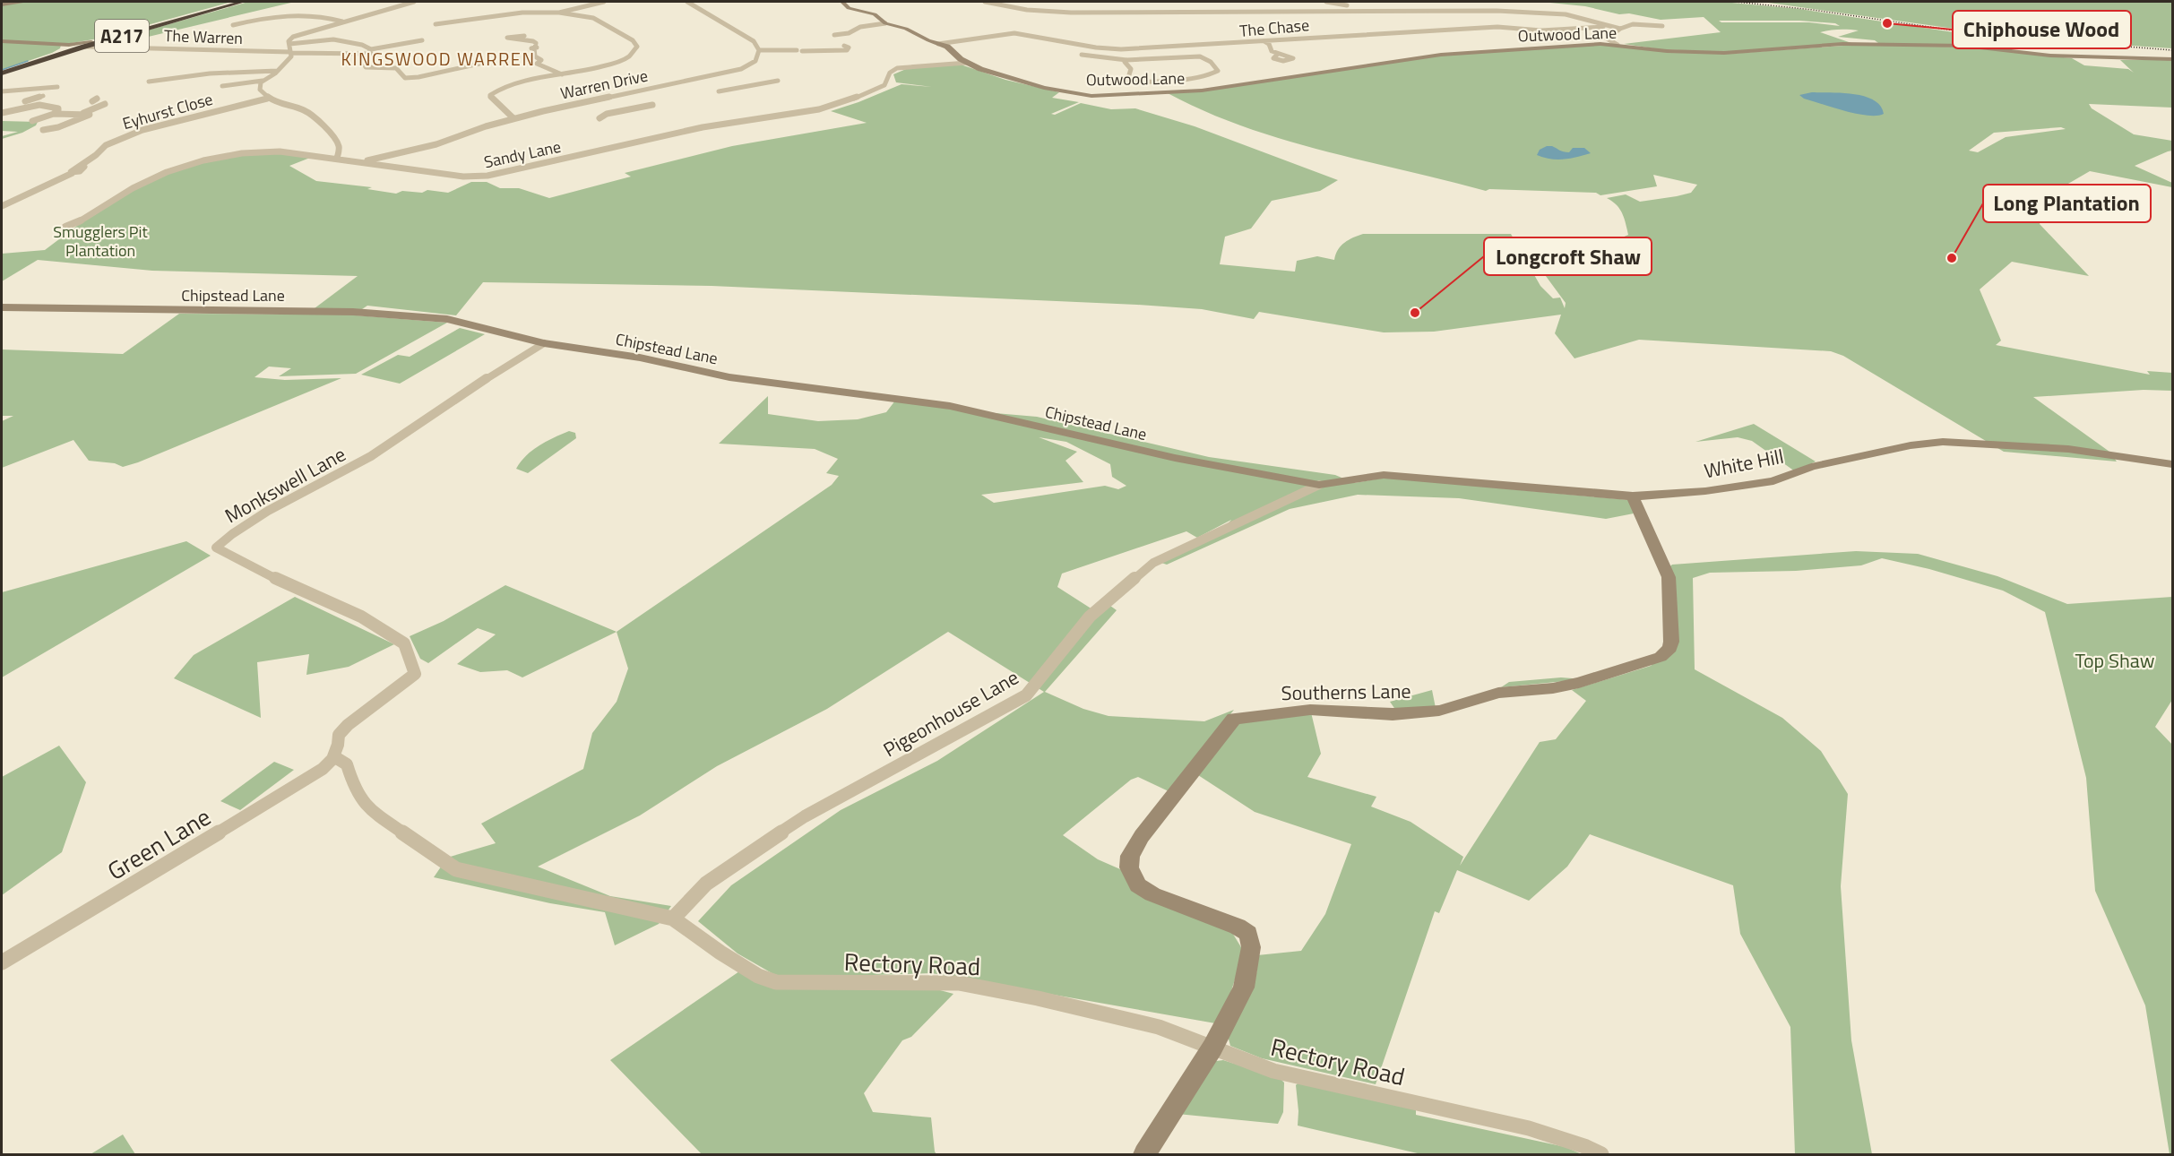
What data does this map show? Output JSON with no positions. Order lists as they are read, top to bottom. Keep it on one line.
{"streets":{"highway":["A217"],"street":["The Chase","Outwood Lane","The Warren","Warren Drive","Eyhurst Close","Sandy Lane","Chipstead Lane","White Hill","Monkswell Lane","Southerns Lane","Pigeonhouse Lane","Green Lane","Rectory Road"]},"crossings":[["The Chase","Outwood Lane"],["Outwood Lane","Sandy Lane"],["A217","The Warren"],["Warren Drive","Sandy Lane"],["Chipstead Lane","White Hill"],["Chipstead Lane","Monkswell Lane"],["Chipstead Lane","Pigeonhouse Lane"],["White Hill","Southerns Lane"],["White Hill","Pigeonhouse Lane"],["Monkswell Lane","Green Lane"],["Monkswell Lane","Rectory Road"],["Southerns Lane","Rectory Road"],["Pigeonhouse Lane","Rectory Road"],["Green Lane","Rectory Road"]],"districts":["KINGSWOOD WARREN"],"parks":["Smugglers Pit Plantation","Top Shaw"],"places":["Chiphouse Wood","Long Plantation","Longcroft Shaw"]}
